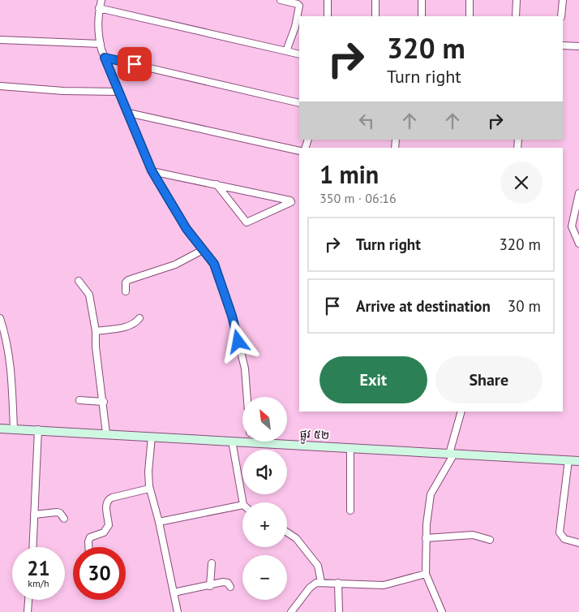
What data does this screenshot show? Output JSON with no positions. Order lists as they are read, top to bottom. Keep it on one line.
{"streets":{"street":["ផ្លូវ ៥២"]},"north":"top left","page":{"turn":["320 m","Turn right"],"heading":["1 min","350 m · 06:16"],"list":[{"name":"Turn right","value":"320 m"},{"name":"Arrive at destination","value":"30 m"}],"buttons":["Exit","Share"],"map_buttons":["+","−"],"speed":"21 km/h","limit":"30"}}
